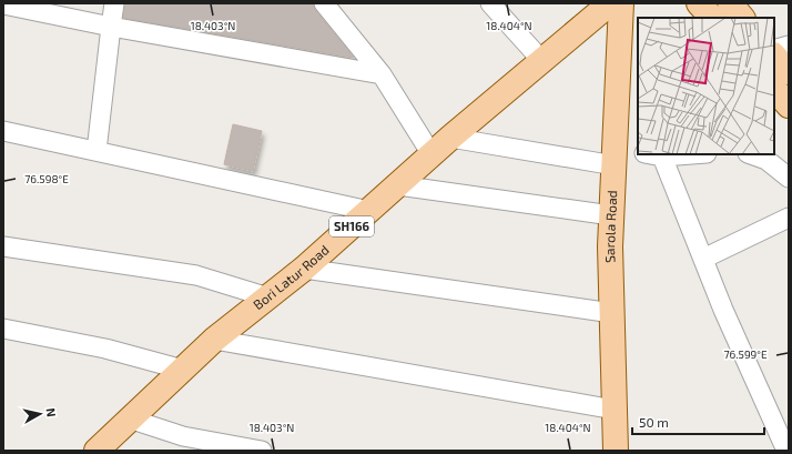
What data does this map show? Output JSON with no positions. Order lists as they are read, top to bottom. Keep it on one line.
{"streets":{"main road":["SH166","Sarola Road","Bori Latur Road"]},"scale_bar":"50 m","north":"right","coordinates":["18.403°N","18.404°N","76.598°E","76.599°E"]}
